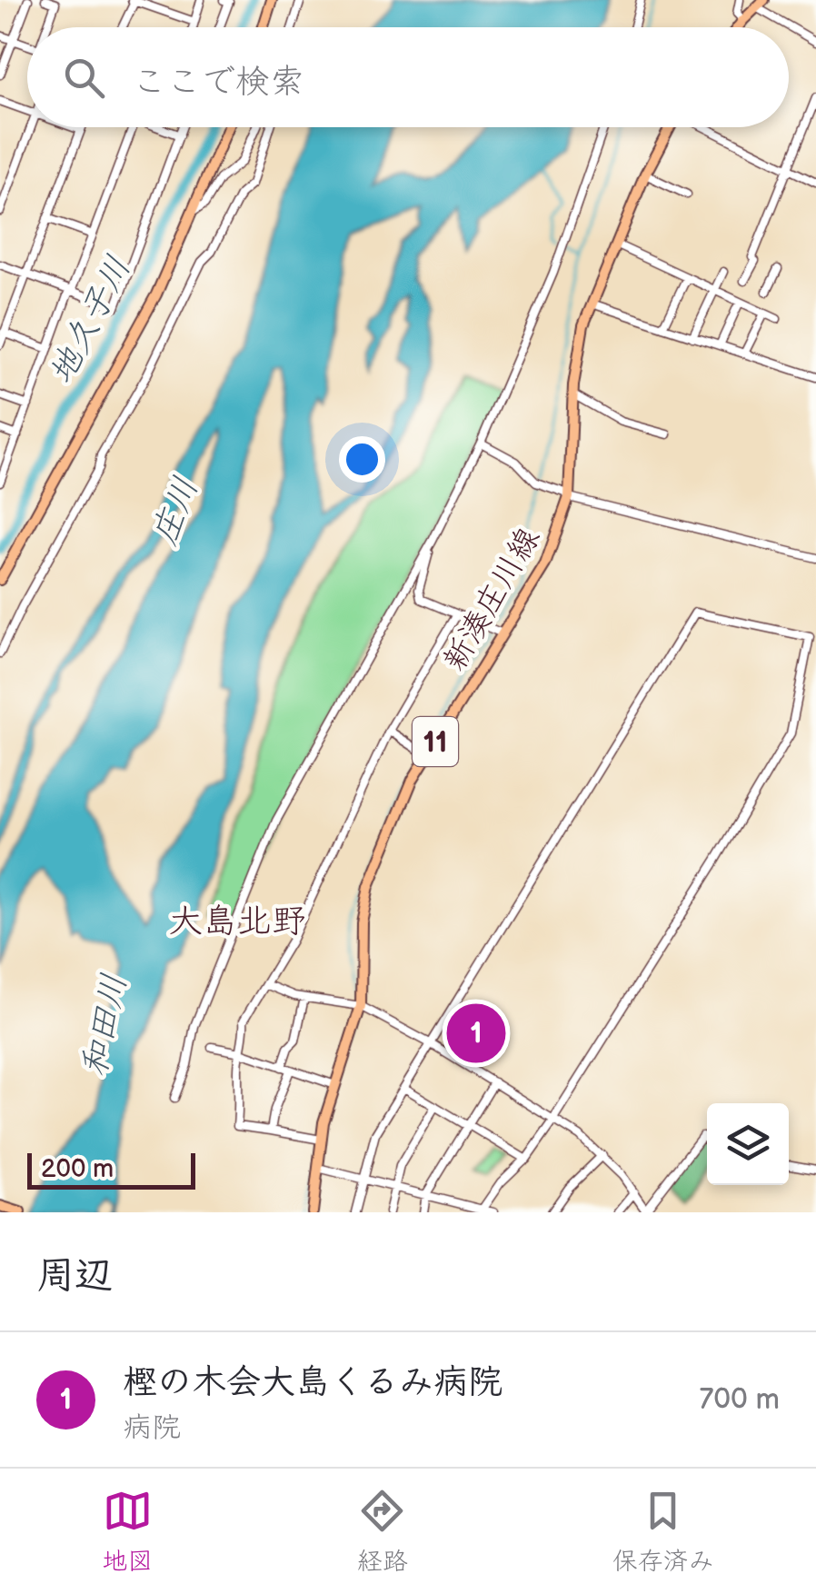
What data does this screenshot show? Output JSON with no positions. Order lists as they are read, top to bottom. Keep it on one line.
{"streets":{"main road":["新湊庄川線","11"]},"districts":["大島北野"],"water":["地久子川","庄川","和田川"],"scale_bar":"200 m","page":{"search":"ここで検索","pins":"1","scale":"200 m","heading":"周辺","list":[{"mark":"1","name":"樫の木会大島くるみ病院","note":"病院","value":"700 m"}],"nav":["地図","経路","保存済み"]}}
